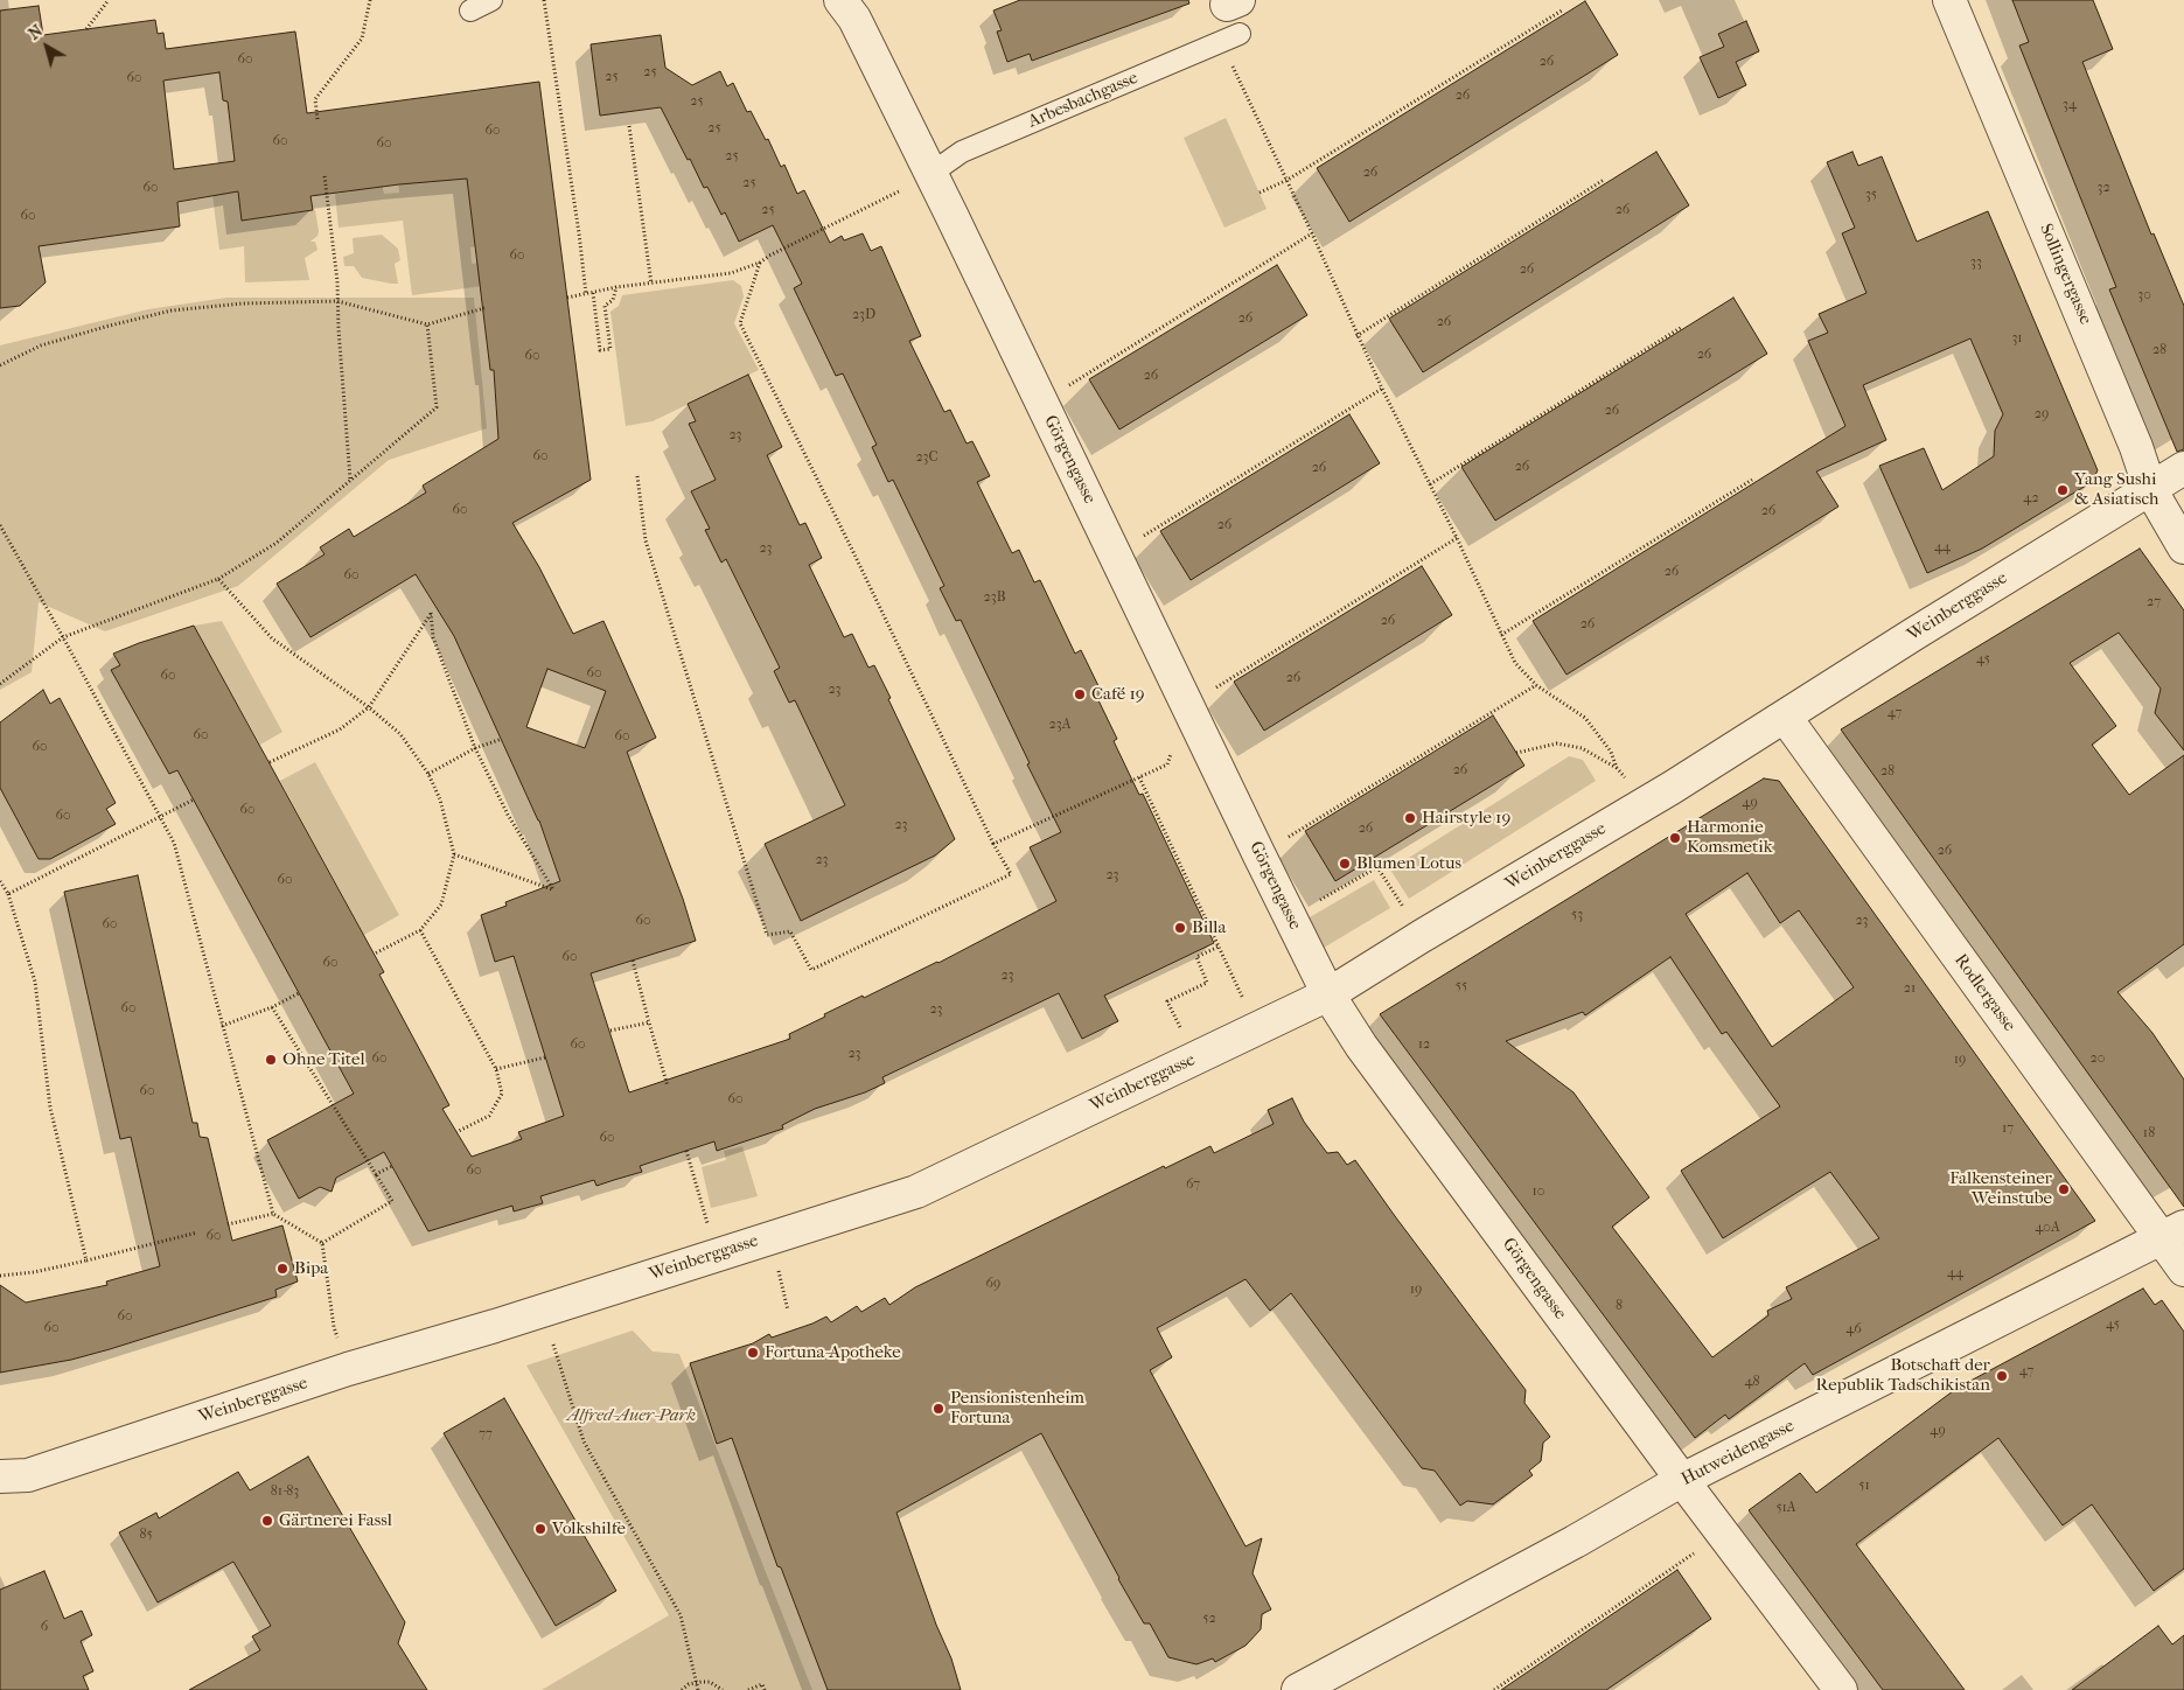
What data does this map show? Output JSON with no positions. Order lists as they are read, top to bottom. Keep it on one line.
{"streets":{"street":["Sollingergasse","Görgengasse","Weinberggasse","Rodlergasse","Hutweidengasse"],"lane":["Arbesbachgasse"]},"crossings":[["Arbesbachgasse","Görgengasse"],["Sollingergasse","Weinberggasse"],["Görgengasse","Weinberggasse"],["Görgengasse","Hutweidengasse"],["Weinberggasse","Rodlergasse"],["Rodlergasse","Hutweidengasse"]],"parks":["Alfred-Auer-Park"],"places":["Yang Sushi & Asiatisch","Café 19","Hairstyle 19","Harmonie Komsmetik","Blumen Lotus","Billa","Ohne Titel","Falkensteiner Weinstube","Bipa","Fortuna-Apotheke","Botschaft der Republik Tadschikistan","Pensionistenheim Fortuna","Gärtnerei Fassl","Volkshilfe"],"house_numbers":["60","26","25","25","60","26","25","34","25","60","60","60","25","26","25","60","32","35","25","26","60","60","33","26","30","23D","26","26","31","28","26","60","26","26","29","23","60","23C","26","26","42","60","26","26","44","23","26","60","23B","27","26","26","45","60","60","26","23","47","23A","60","60","60","26","28","49","60","60","23","26","26","23","23","60","53","60","23","60","60","60","23","55","21","60","23","60","12","23","60","20","19","60","60","17","18","60","60","67","10","40A","60","44","69","19","8","60","45","60","46","47","48","49","77","51","81-83","51A","85","52","6"],"north":"top left"}
